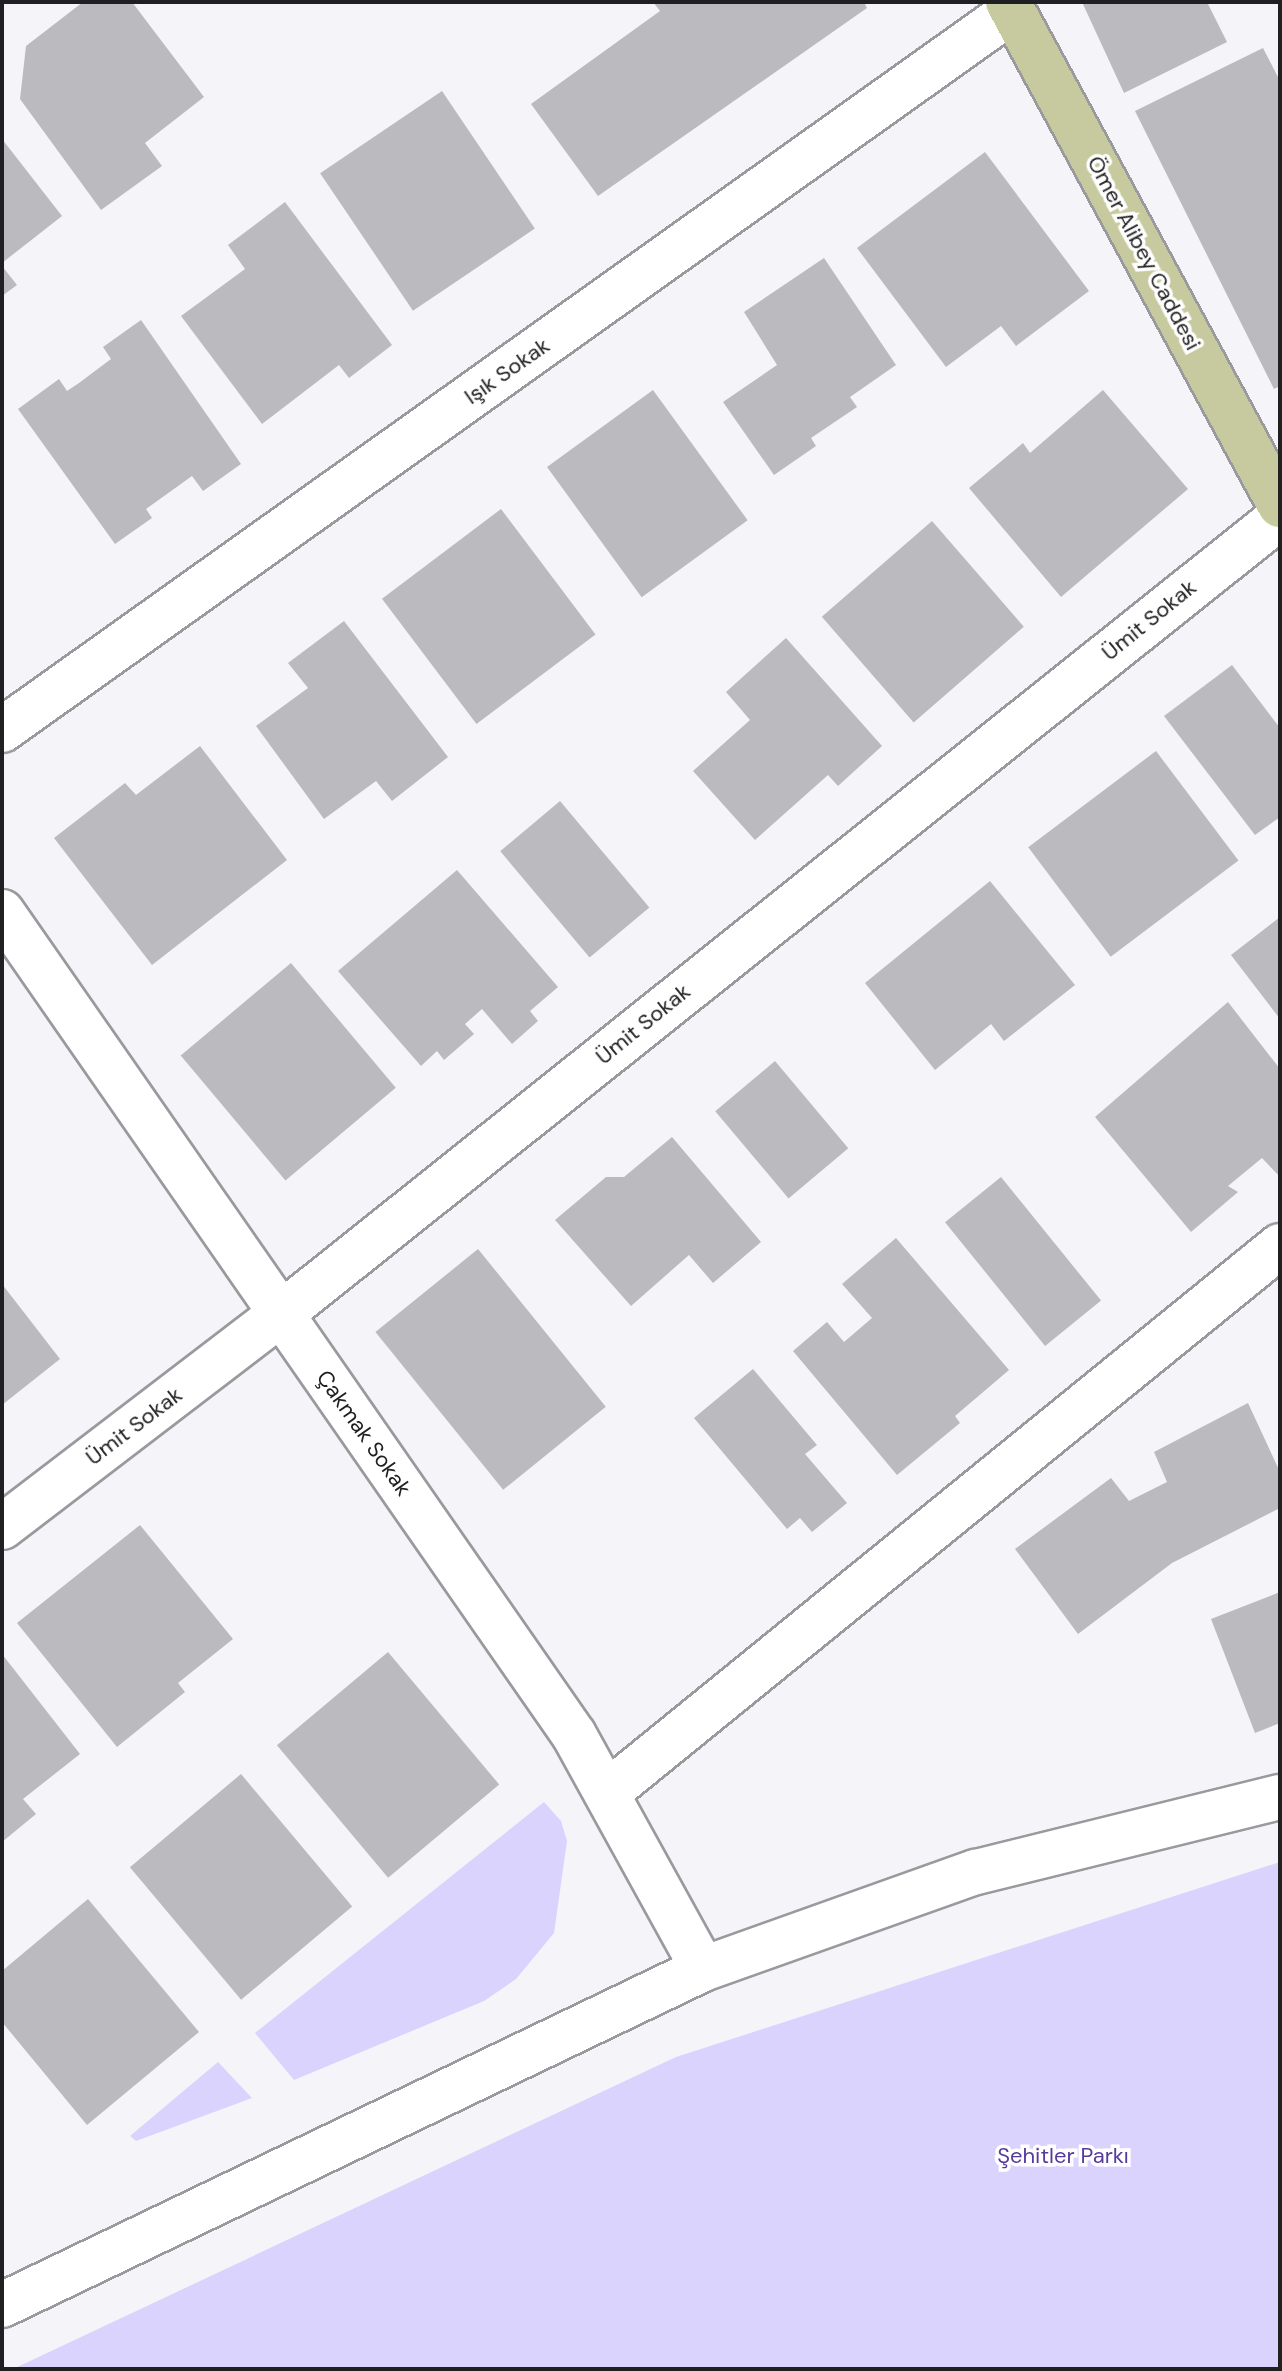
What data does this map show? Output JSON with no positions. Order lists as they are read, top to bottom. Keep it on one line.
{"streets":{"main road":["Ömer Alibey Caddesi"],"street":["Işık Sokak","Ümit Sokak","Çakmak Sokak"]},"crossings":[["Ömer Alibey Caddesi","Işık Sokak"],["Ümit Sokak","Çakmak Sokak"]],"parks":["Şehitler Parkı"]}
